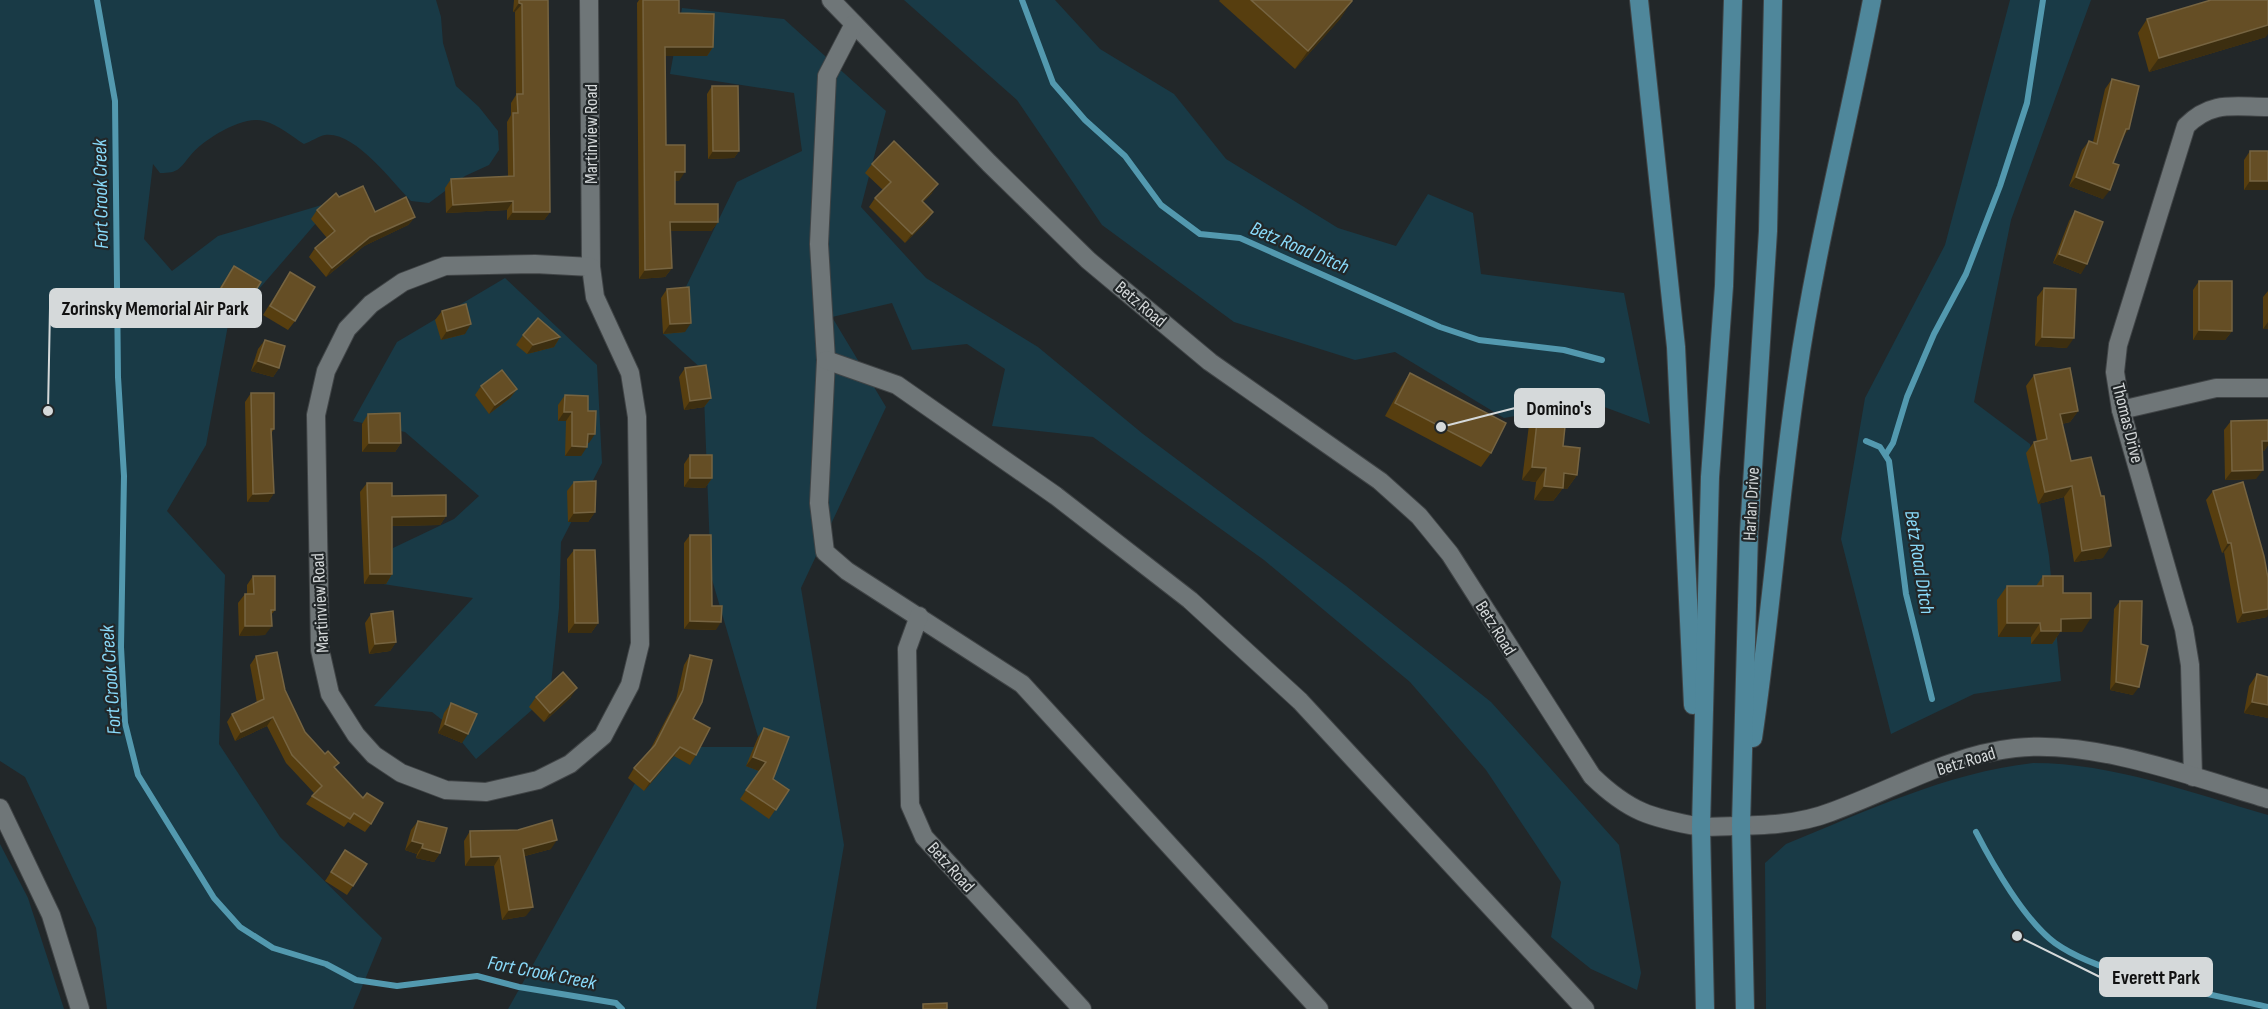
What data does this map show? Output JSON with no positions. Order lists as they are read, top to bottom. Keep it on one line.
{"streets":{"main road":["Harlan Drive"],"street":["Martinview Road","Betz Road","Thomas Drive"]},"crossings":[["Betz Road","Thomas Drive"],["Betz Road","Harlan Drive"]],"water":["Fort Crook Creek","Betz Road Ditch"],"places":["Zorinsky Memorial Air Park","Domino's","Everett Park"]}
